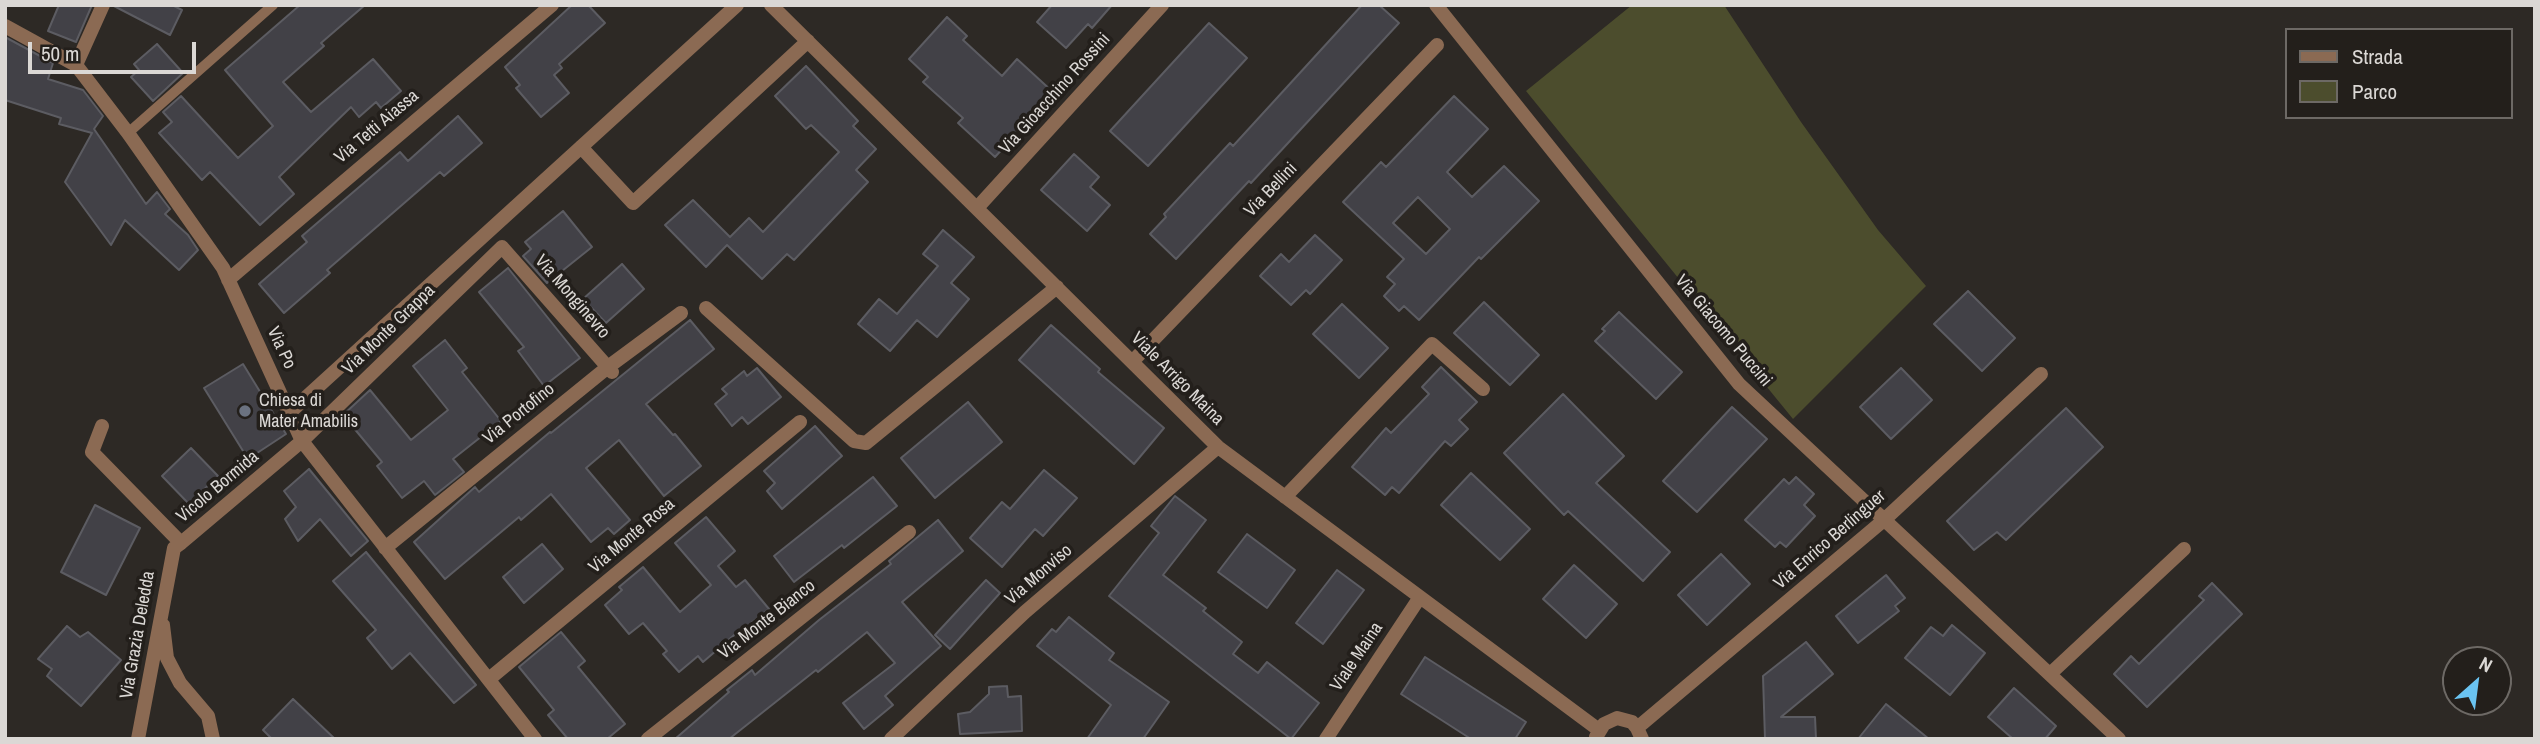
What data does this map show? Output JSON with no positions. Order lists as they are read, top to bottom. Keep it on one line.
{"streets":{"street":["Via Gioacchino Rossini","Via Tetti Aiassa","Via Bellini","Via Monginevro","Via Monte Grappa","Via Giacomo Puccini","Via Po","Viale Arrigo Maina","Via Portofino","Vicolo Bormida","Via Monte Rosa","Via Enrico Berlinguer","Via Monviso","Via Monte Bianco","Via Grazia Deledda","Viale Maina"]},"crossings":[["Via Gioacchino Rossini","Viale Arrigo Maina"],["Via Tetti Aiassa","Via Po"],["Via Bellini","Viale Arrigo Maina"],["Via Monginevro","Via Monte Grappa"],["Via Monginevro","Via Portofino"],["Via Monte Grappa","Via Po"],["Via Monte Grappa","Vicolo Bormida"],["Via Giacomo Puccini","Via Enrico Berlinguer"],["Via Po","Via Portofino"],["Via Po","Vicolo Bormida"],["Via Po","Via Monte Rosa"],["Viale Arrigo Maina","Via Monviso"],["Viale Arrigo Maina","Viale Maina"],["Vicolo Bormida","Via Grazia Deledda"]],"places":["Chiesa di Mater Amabilis"],"legend":["Strada","Parco"],"scale_bar":"50 m","north":"top right"}
